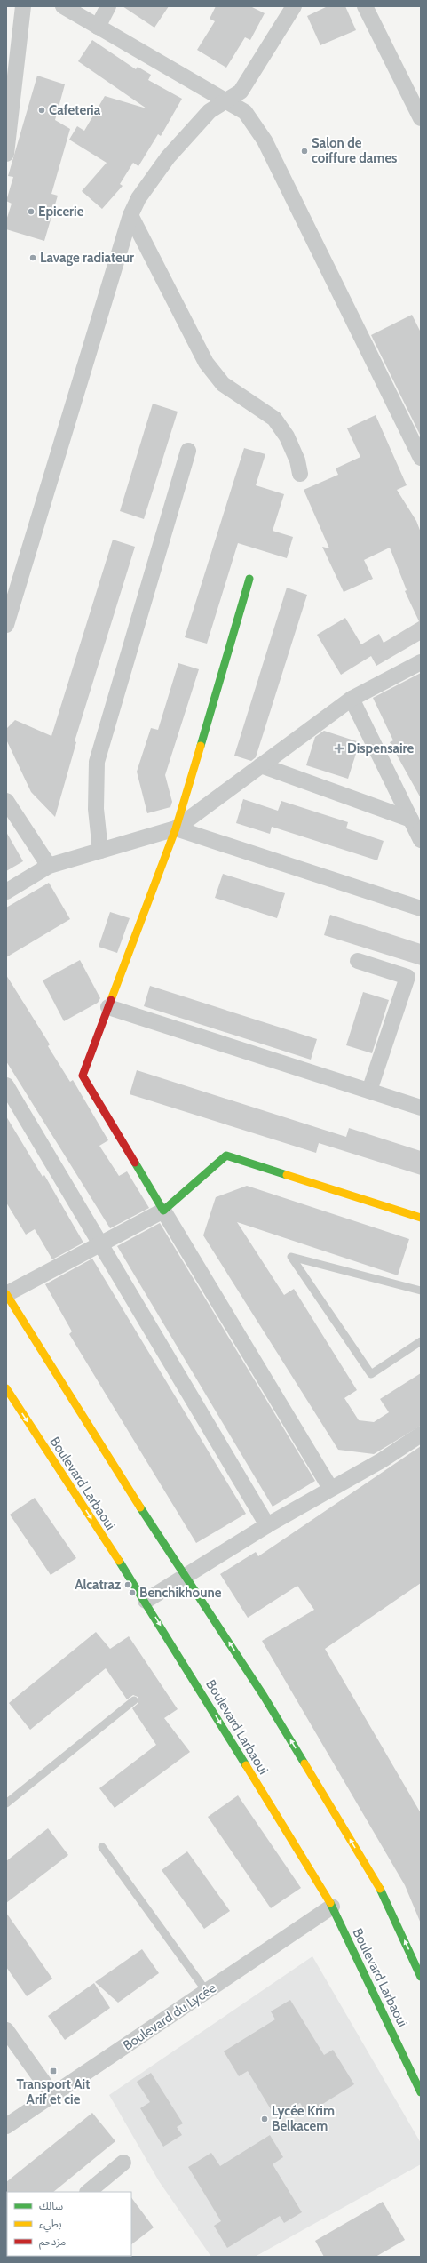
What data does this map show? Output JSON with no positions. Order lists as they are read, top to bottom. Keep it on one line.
{"streets":{"main road":["Boulevard Larbaoui"],"street":["Boulevard du Lycée"]},"crossings":[["Boulevard Larbaoui","Boulevard du Lycée"]],"places":{"other":["Cafeteria","Salon de coiffure dames","Epicerie","Lavage radiateur","Alcatraz","Benchikhoune","Lycée Krim Belkacem"],"health":["Dispensaire"],"transit":["Transport Ait Arif et cie"]},"legend":["سالك","بطيء","مزدحم"]}
